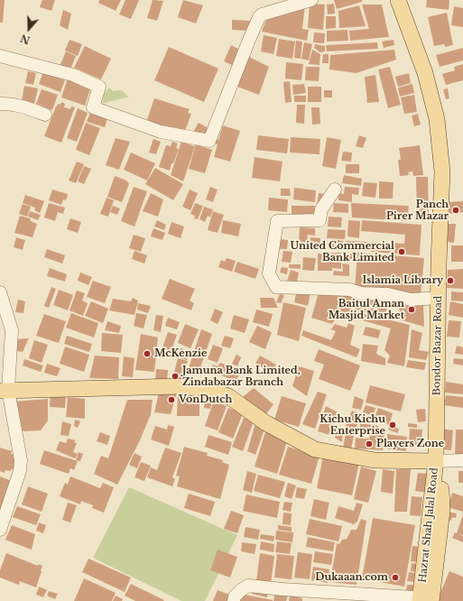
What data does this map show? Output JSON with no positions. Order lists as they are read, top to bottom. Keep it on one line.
{"streets":{"main road":["Bondor Bazar Road","Hazrat Shah Jalal Road"]},"crossings":[["Bondor Bazar Road","Hazrat Shah Jalal Road"]],"places":["Panch Pirer Mazar","United Commercial Bank Limited","Islamia Library","Baitul Aman Masjid Market","McKenzie","Jamuna Bank Limited, Zindabazar Branch","VonDutch","Kichu Kichu Enterprise","Players Zone","Dukaaan.com"],"north":"bottom"}
